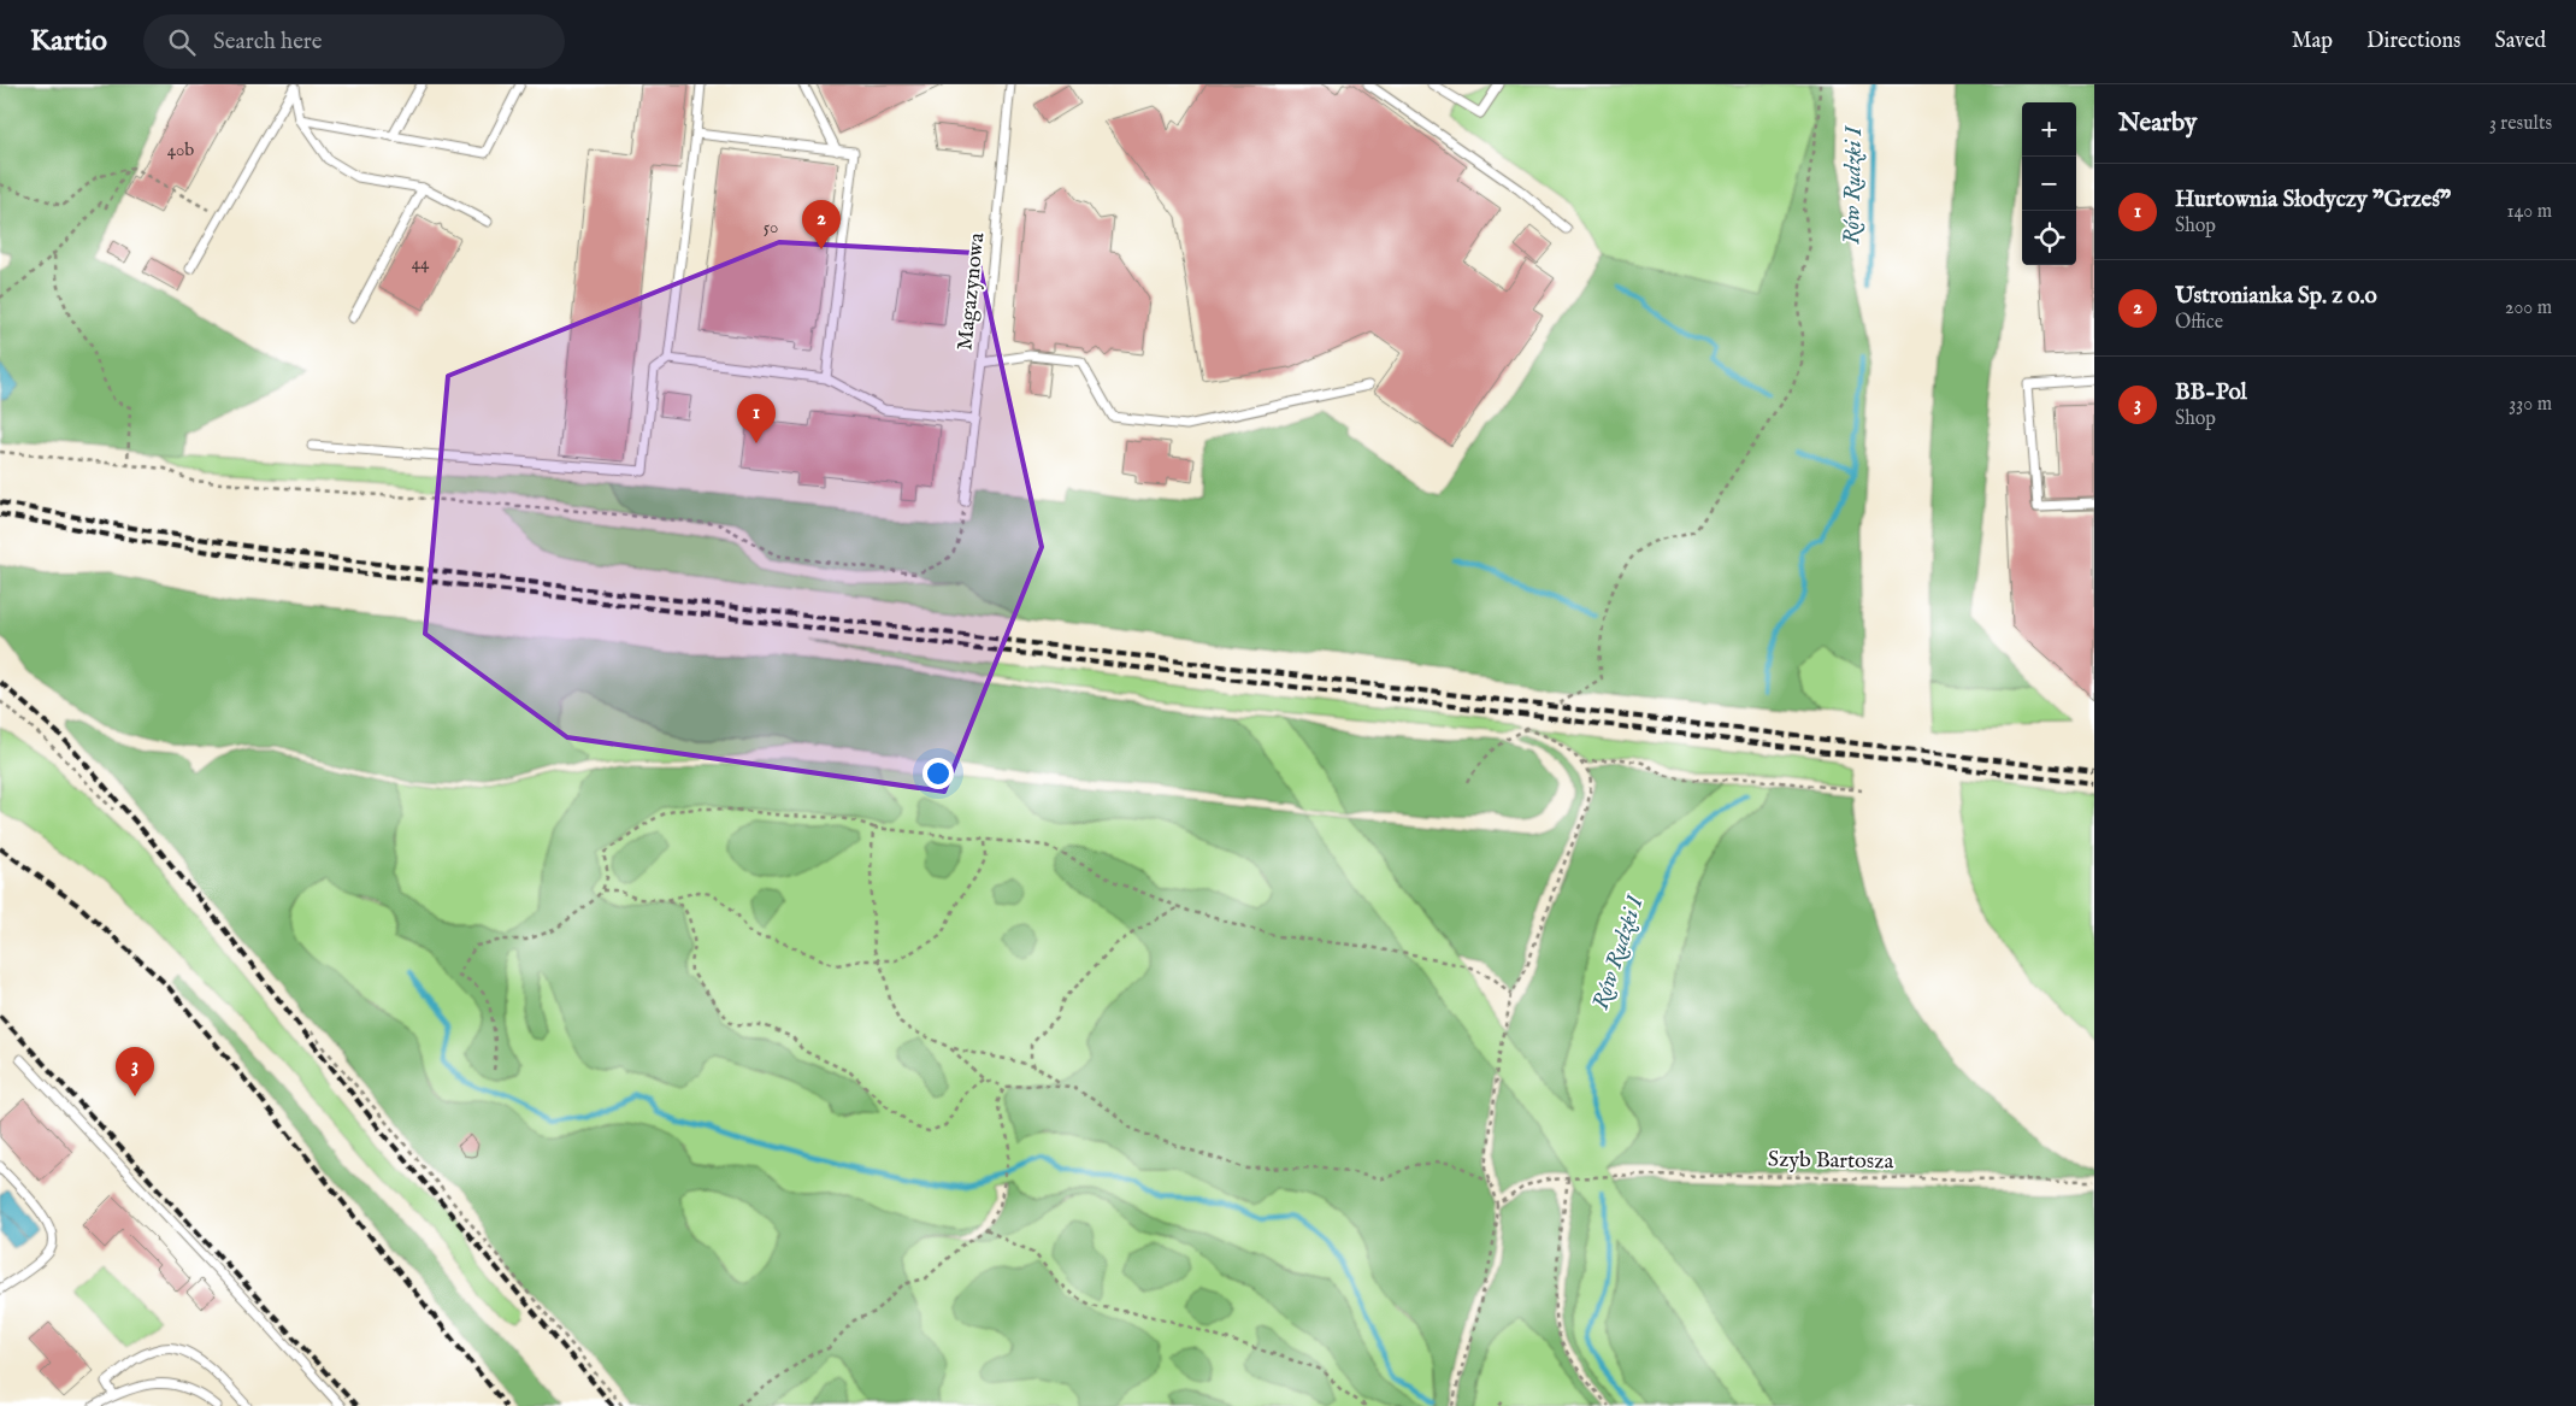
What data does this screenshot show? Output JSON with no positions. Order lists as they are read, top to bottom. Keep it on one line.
{"streets":{"lane":["Magazynowa"],"path":["Szyb Bartosza"]},"water":["Rów Rudzki I"],"house_numbers":["40b","50","44"],"page":{"header":"Kartio","search":"Search here","nav":["Map","Directions","Saved"],"heading":["Nearby","3 results"],"map_buttons":["+","−"],"list":[{"mark":"1","name":"Hurtownia Słodyczy \"Grześ\"","note":"Shop","value":"140 m"},{"mark":"2","name":"Ustronianka Sp. z o.o","note":"Office","value":"200 m"},{"mark":"3","name":"BB-Pol","note":"Shop","value":"330 m"}],"pins":["2","1","3"]}}
